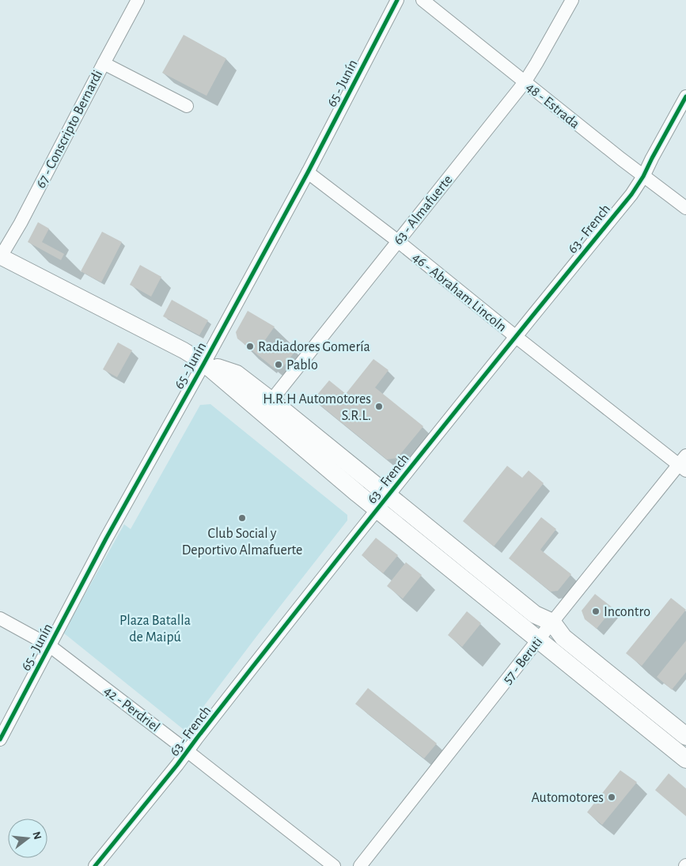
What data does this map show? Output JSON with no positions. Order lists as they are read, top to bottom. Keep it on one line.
{"streets":{"street":["65 - Junín","48 - Estrada","67 - Conscripto Bernardi","63 - Almafuerte","63 - French","46 - Abraham Lincoln","57 - Beruti","42 - Perdriel"]},"crossings":[["65 - Junín","46 - Abraham Lincoln"],["65 - Junín","42 - Perdriel"],["48 - Estrada","63 - Almafuerte"],["48 - Estrada","63 - French"],["63 - Almafuerte","46 - Abraham Lincoln"],["63 - French","46 - Abraham Lincoln"],["63 - French","42 - Perdriel"],["46 - Abraham Lincoln","57 - Beruti"]],"parks":["Plaza Batalla de Maipú"],"places":["Radiadores Gomería","Pablo","H.R.H Automotores S.R.L.","Club Social y Deportivo Almafuerte","Incontro","Automotores"],"north":"right"}
